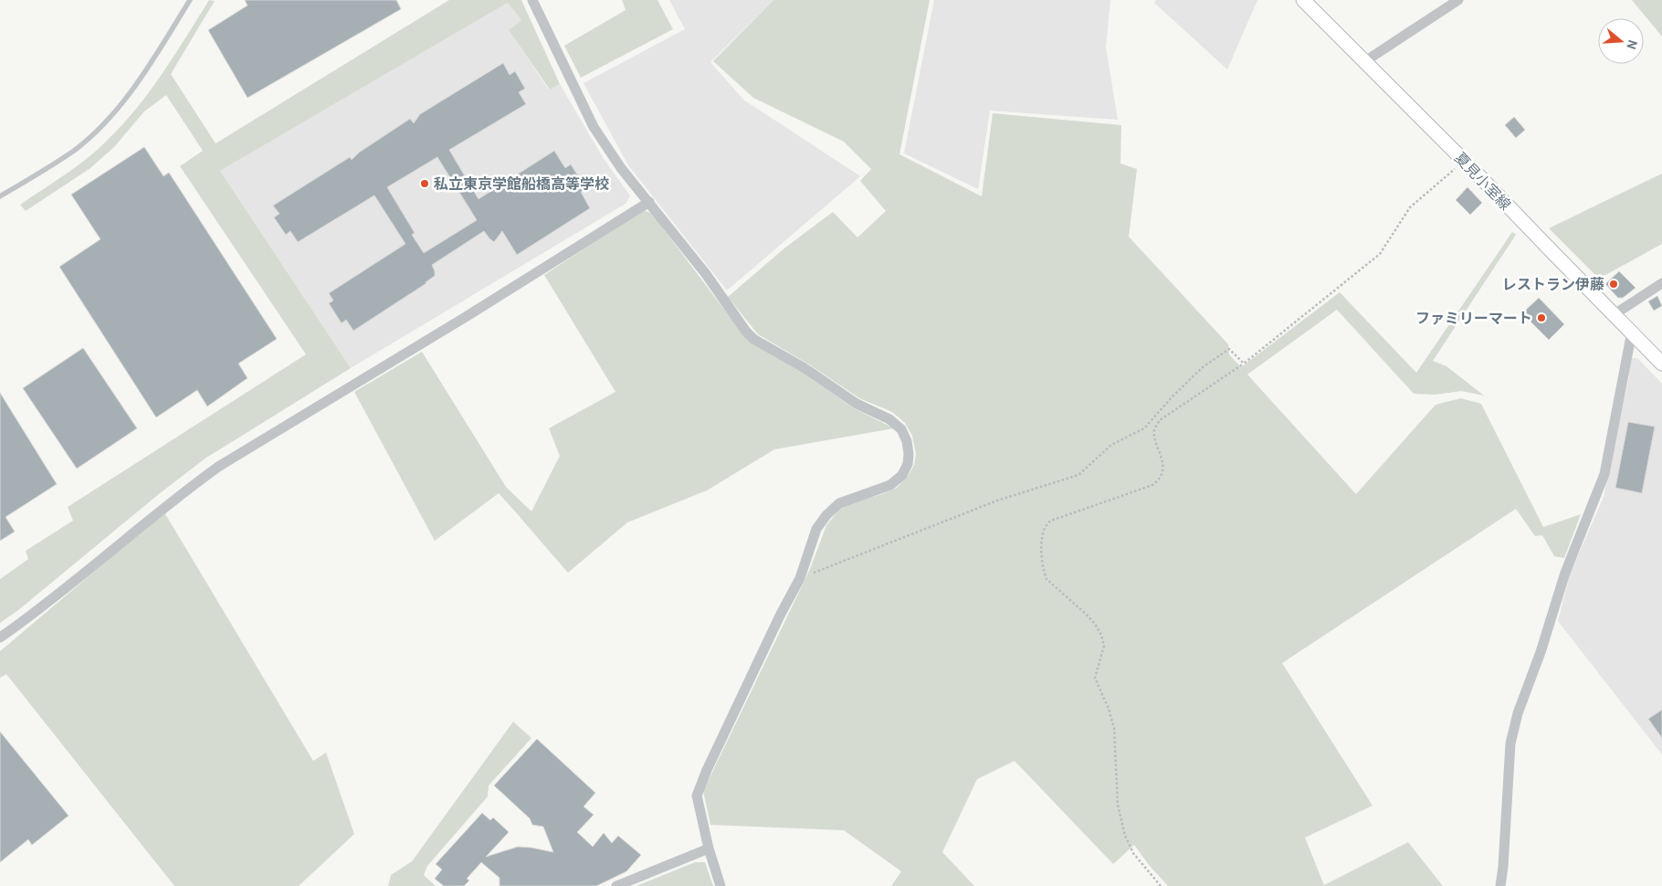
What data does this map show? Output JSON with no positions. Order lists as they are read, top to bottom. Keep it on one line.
{"streets":{"main road":["夏見小室線"]},"places":["私立東京学館船橋高等学校","レストラン伊藤","ファミリーマート"],"north":"right"}
